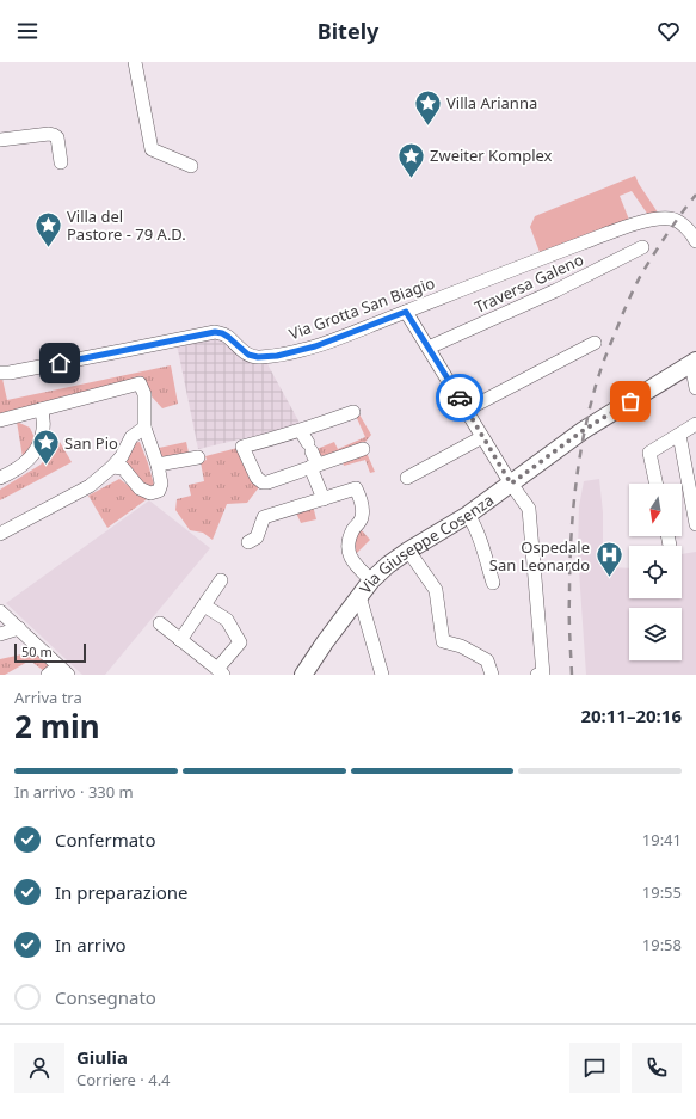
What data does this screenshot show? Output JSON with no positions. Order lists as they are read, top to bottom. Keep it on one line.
{"streets":{"main road":["Via Giuseppe Cosenza"],"street":["Traversa Galeno","Via Grotta San Biagio"]},"places":{"place":["Villa Arianna","Zweiter Komplex","Villa del Pastore - 79 A.D.","San Pio"],"hospital":["Ospedale San Leonardo"]},"scale_bar":"50 m","north":"bottom","page":{"header":"Bitely","scale":"50 m","heading":["2 min","Arriva tra","20:11–20:16"],"panel":["Giulia","Corriere · 4.4"],"bar":"In arrivo · 330 m","list":[["Confermato","19:41"],["In preparazione","19:55"],["In arrivo","19:58"],"Consegnato"]}}
